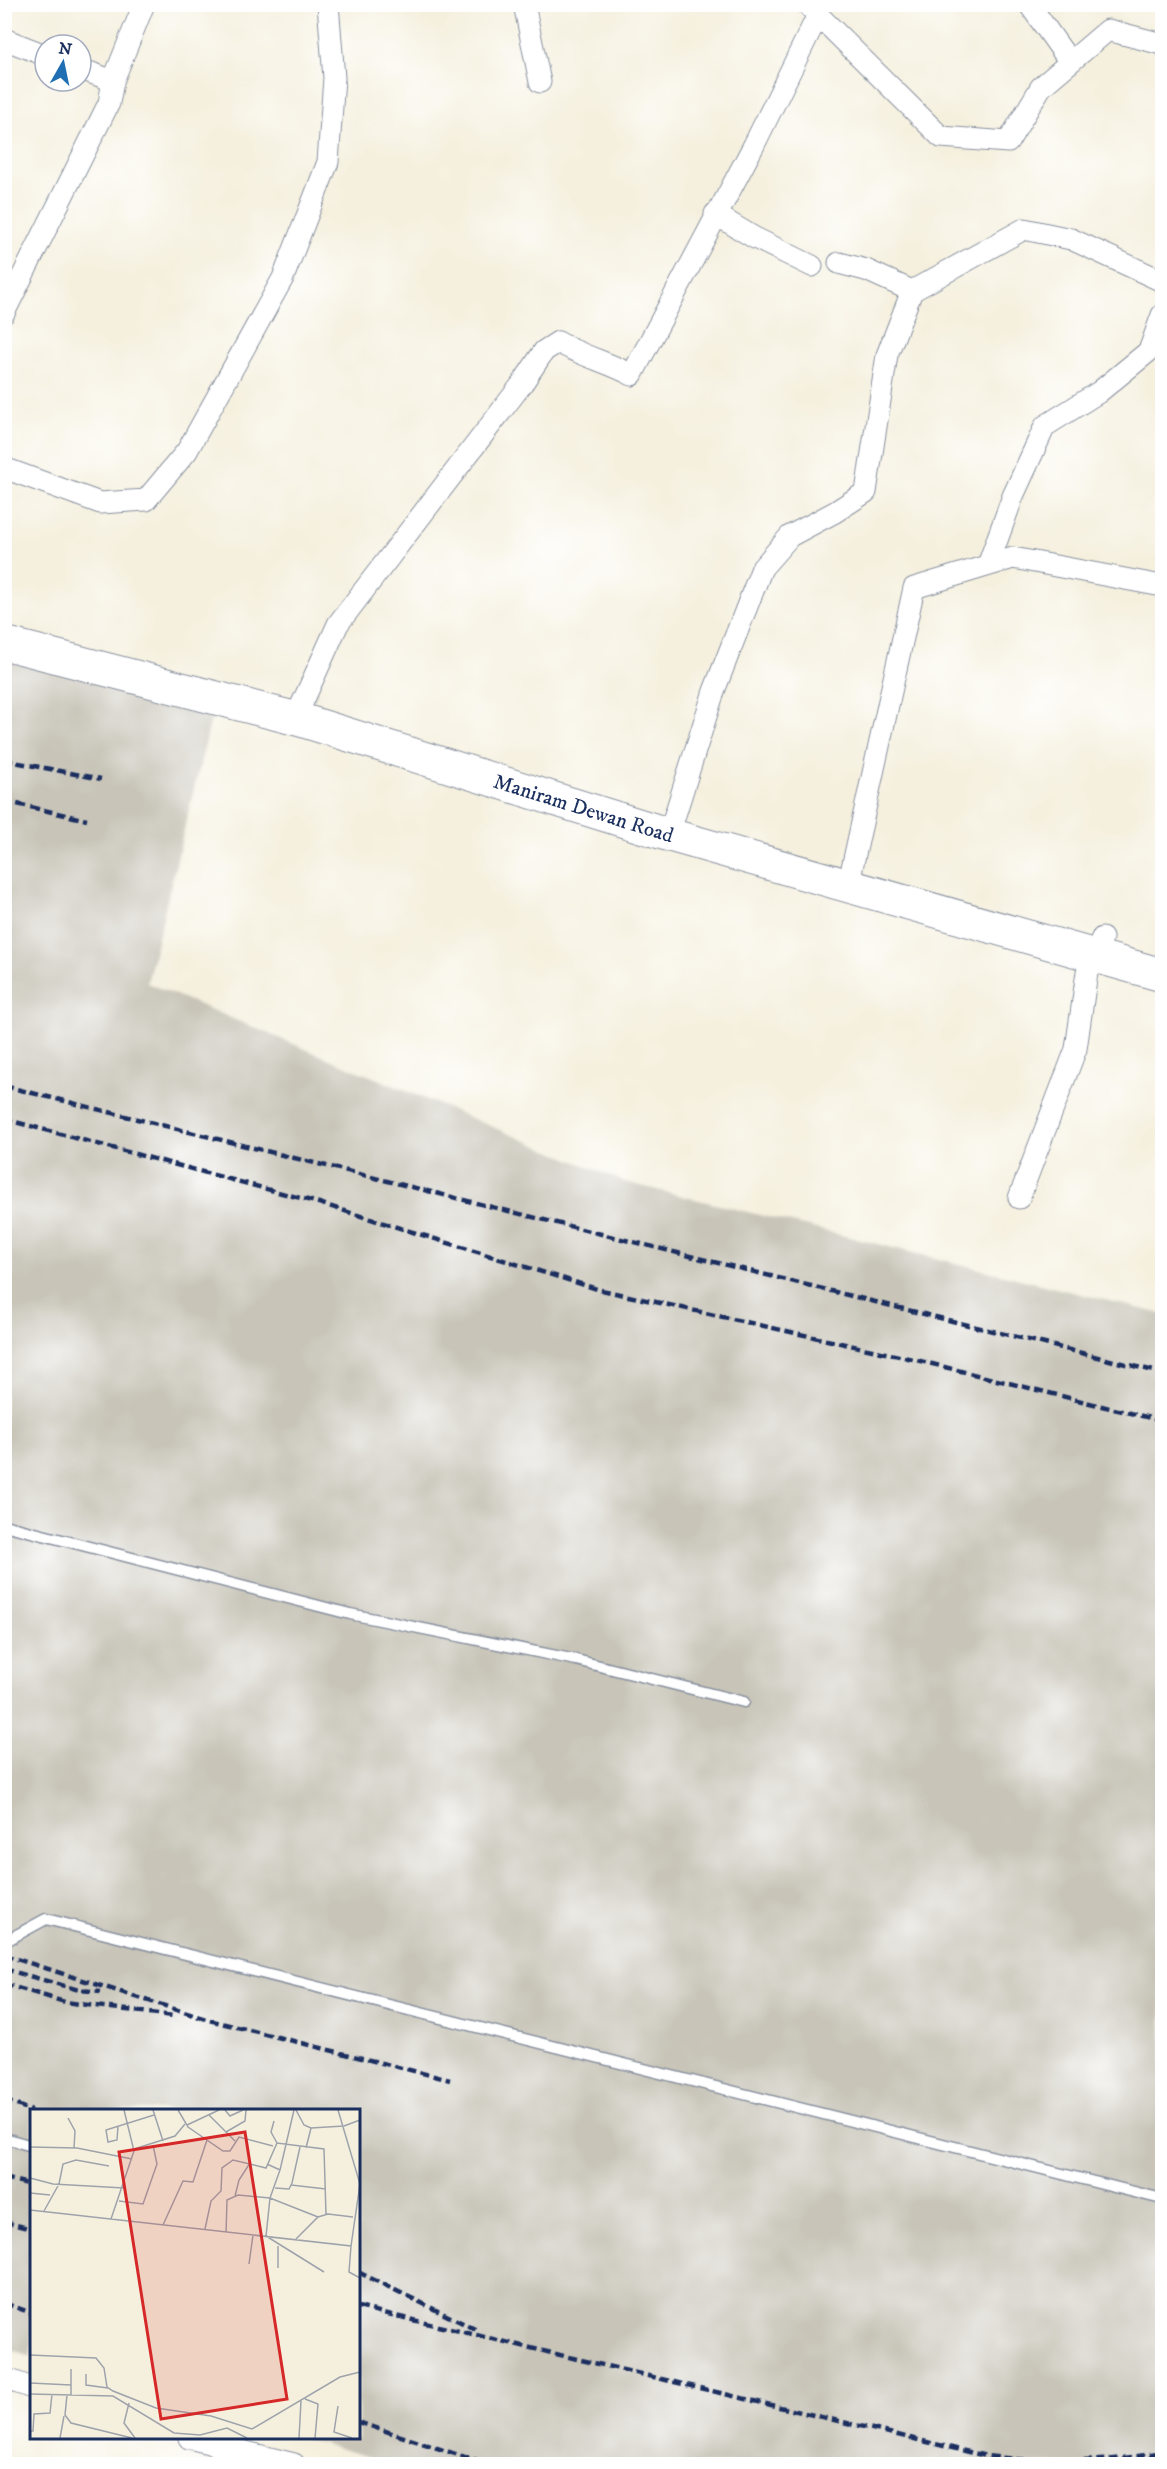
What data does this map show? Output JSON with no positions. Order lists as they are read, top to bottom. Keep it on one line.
{"streets":{"main road":["Maniram Dewan Road"]},"north":"top"}
